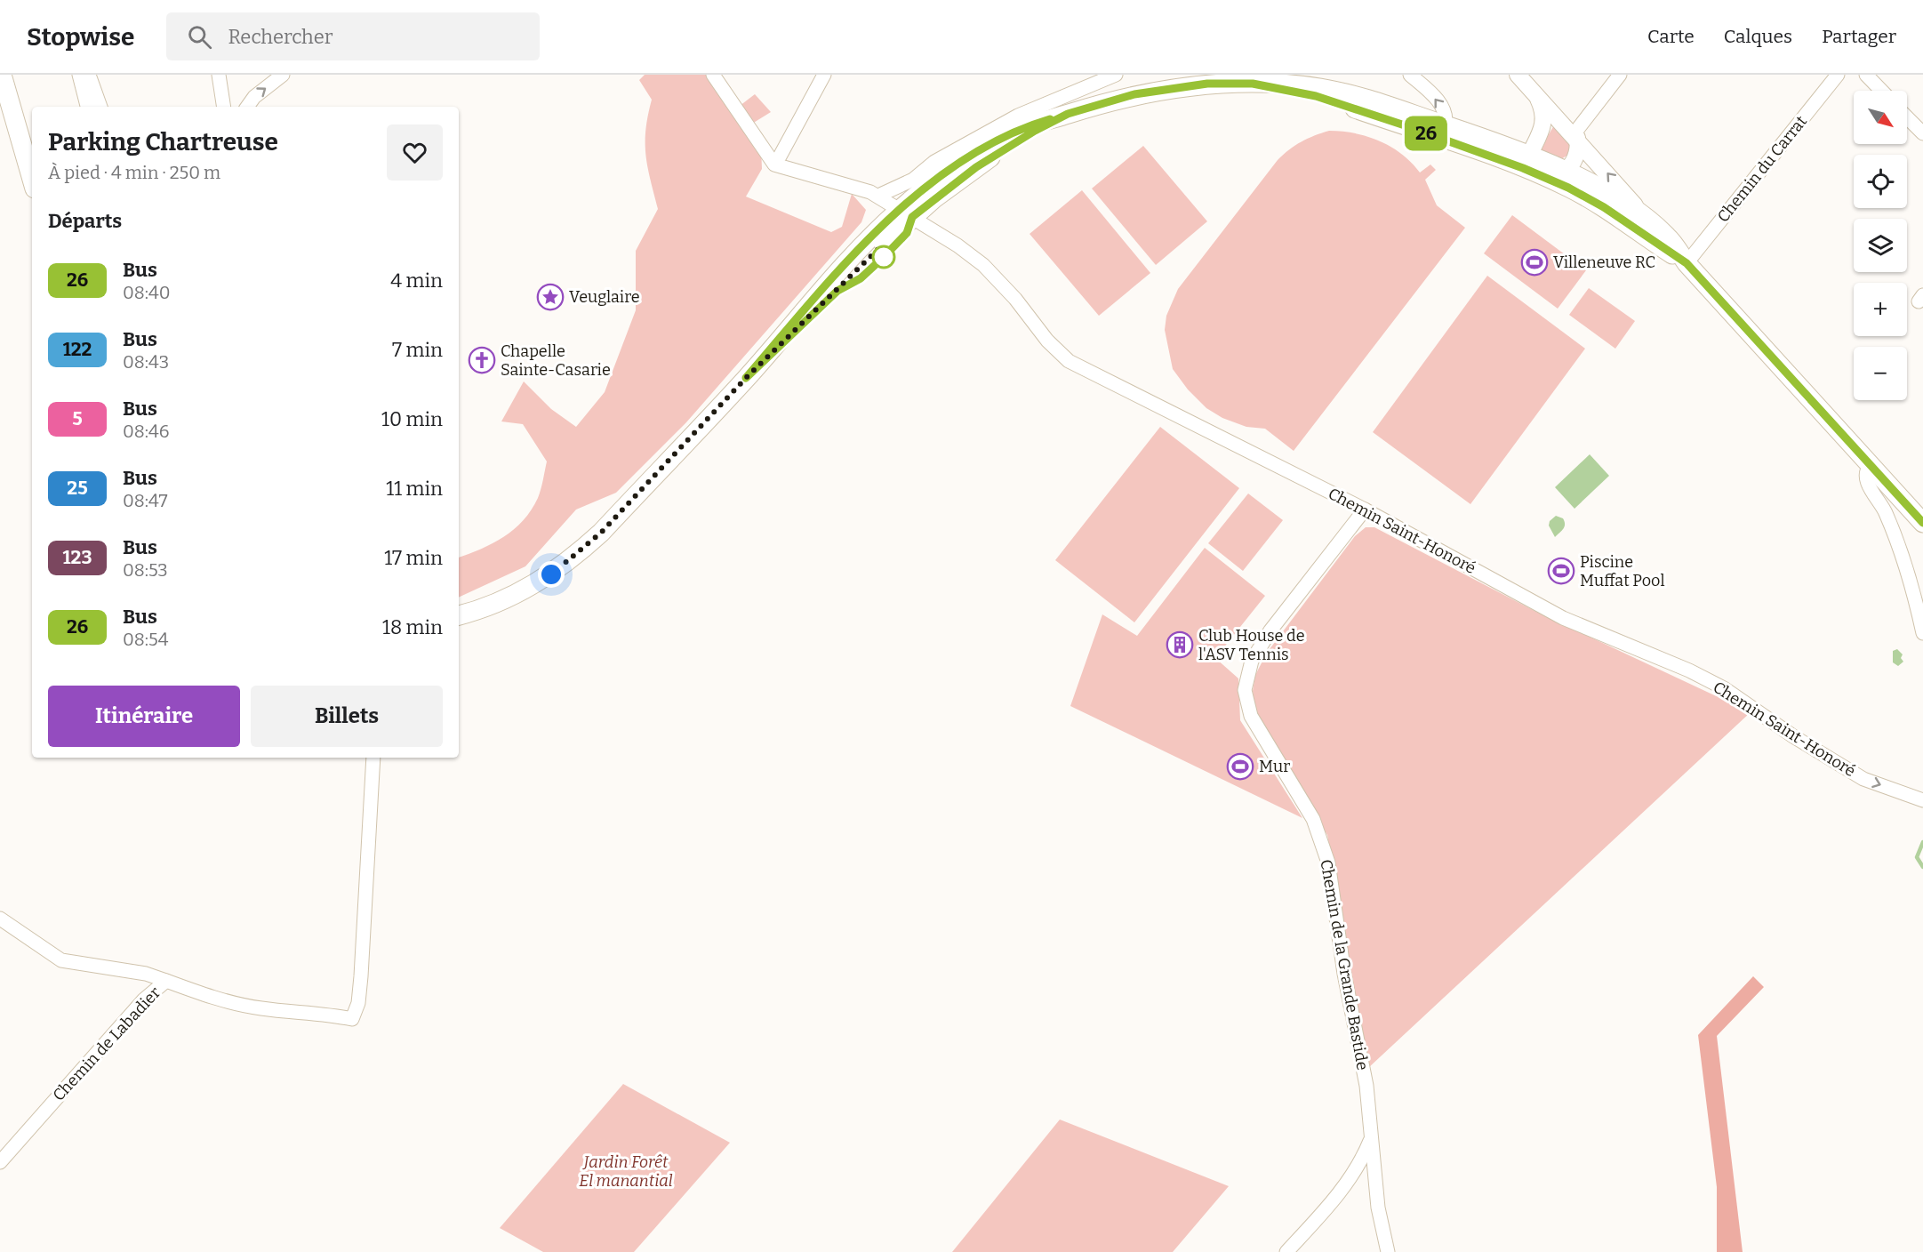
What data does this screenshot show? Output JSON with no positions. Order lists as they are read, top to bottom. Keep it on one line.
{"streets":{"street":["Chemin du Carrat","Chemin Saint-Honoré","Chemin de la Grande Bastide","Chemin de Labadier"]},"crossings":[["Chemin Saint-Honoré","Chemin de la Grande Bastide"]],"one_way":["Chemin Saint-Honoré"],"parks":["Jardin Forêt El manantial"],"places":{"sports":["Villeneuve RC","Piscine Muffat Pool","Mur"],"place":["Veuglaire"],"church":["Chapelle Sainte-Casarie"],"building":["Club House de l'ASV Tennis"]},"lines":["bus line 26"],"north":"bottom right","page":{"header":"Stopwise","search":"Rechercher","nav":["Carte","Calques","Partager"],"on_map":"26","map_buttons":["+","−"],"heading":[["Parking Chartreuse","À pied · 4 min · 250 m"],"Départs"],"list":[{"mark":"26","name":"Bus","note":"08:40","value":"4 min"},{"mark":"122","name":"Bus","note":"08:43","value":"7 min"},{"mark":"5","name":"Bus","note":"08:46","value":"10 min"},{"mark":"25","name":"Bus","note":"08:47","value":"11 min"},{"mark":"123","name":"Bus","note":"08:53","value":"17 min"},{"mark":"26","name":"Bus","note":"08:54","value":"18 min"}],"buttons":["Itinéraire","Billets"]}}
